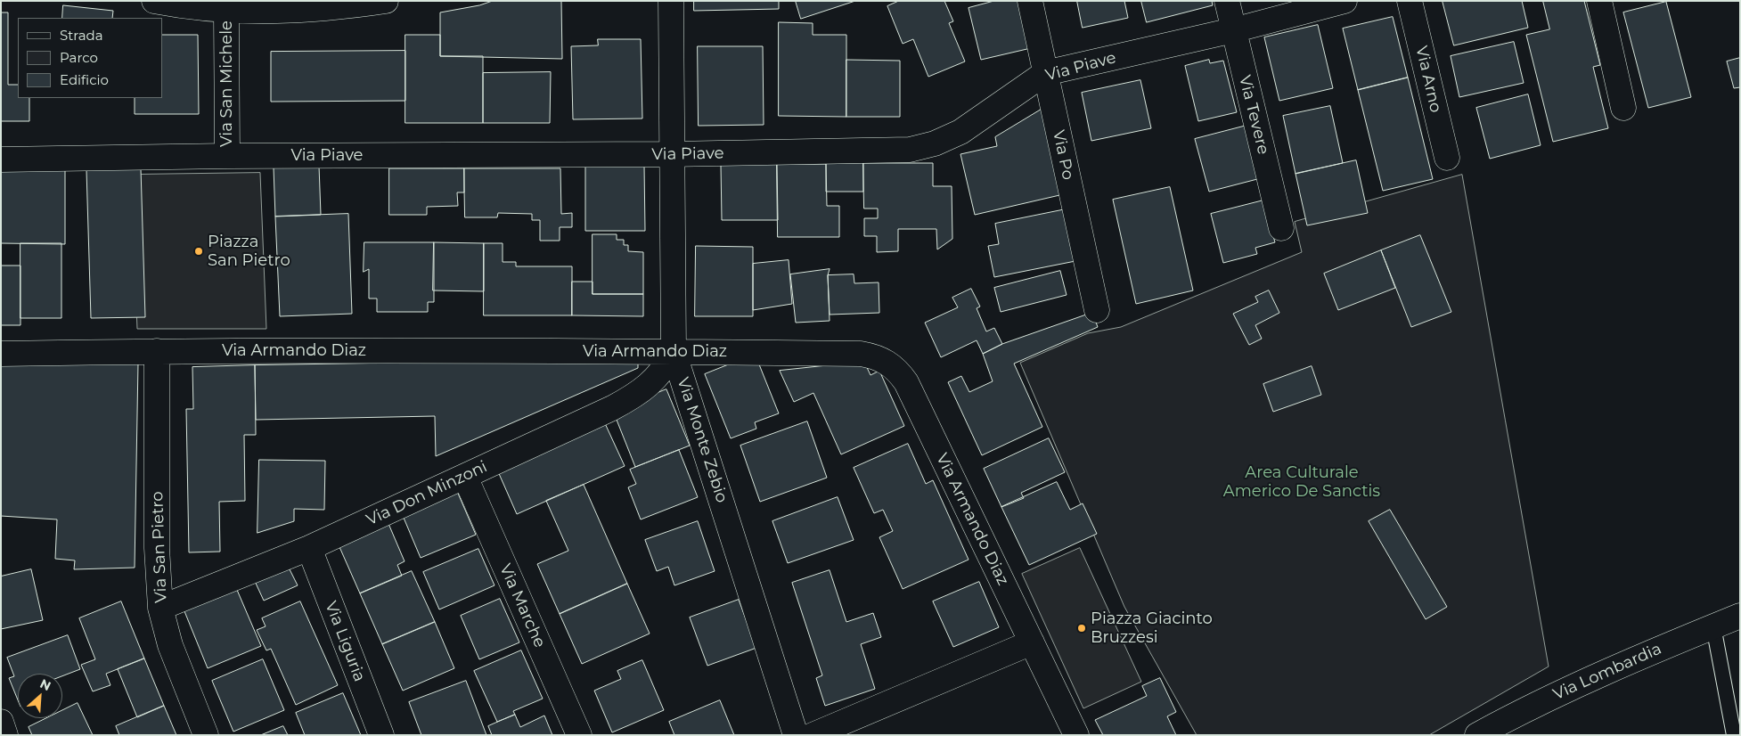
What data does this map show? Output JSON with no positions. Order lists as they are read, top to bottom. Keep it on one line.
{"streets":{"street":["Via Piave","Via Arno","Via San Michele","Via Tevere","Via Po","Via Armando Diaz","Via Monte Zebio","Via Don Minzoni","Via San Pietro","Via Marche","Via Liguria","Via Lombardia"]},"crossings":[["Via Piave","Via San Michele"],["Via Piave","Via Tevere"],["Via Piave","Via Po"],["Via Piave","Via Monte Zebio"],["Via Armando Diaz","Via Monte Zebio"],["Via Armando Diaz","Via Don Minzoni"],["Via Armando Diaz","Via San Pietro"],["Via Monte Zebio","Via Don Minzoni"],["Via Don Minzoni","Via San Pietro"],["Via Don Minzoni","Via Marche"],["Via Don Minzoni","Via Liguria"]],"parks":["Area Culturale Americo De Sanctis"],"places":["Piazza San Pietro","Piazza Giacinto Bruzzesi"],"legend":["Strada","Parco","Edificio"],"north":"top right"}
